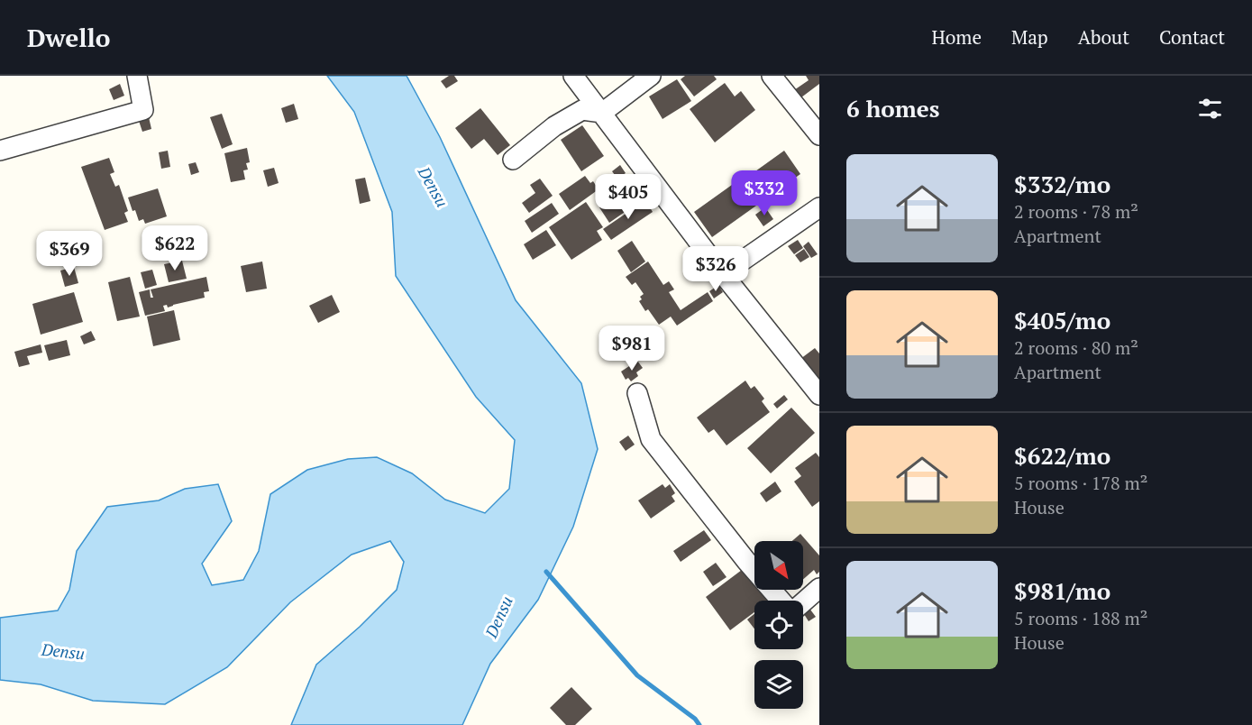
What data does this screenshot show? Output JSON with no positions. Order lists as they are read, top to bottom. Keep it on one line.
{"water":["Densu"],"north":"bottom right","page":{"header":"Dwello","nav":["Home","Map","About","Contact"],"heading":"6 homes","list":[{"name":"$332/mo","note":"2 rooms · 78 m² · Apartment"},{"name":"$405/mo","note":"2 rooms · 80 m² · Apartment"},{"name":"$622/mo","note":"5 rooms · 178 m² · House"},{"name":"$981/mo","note":"5 rooms · 188 m² · House"}],"price":["$332","$405","$622","$369","$326","$981"]}}
